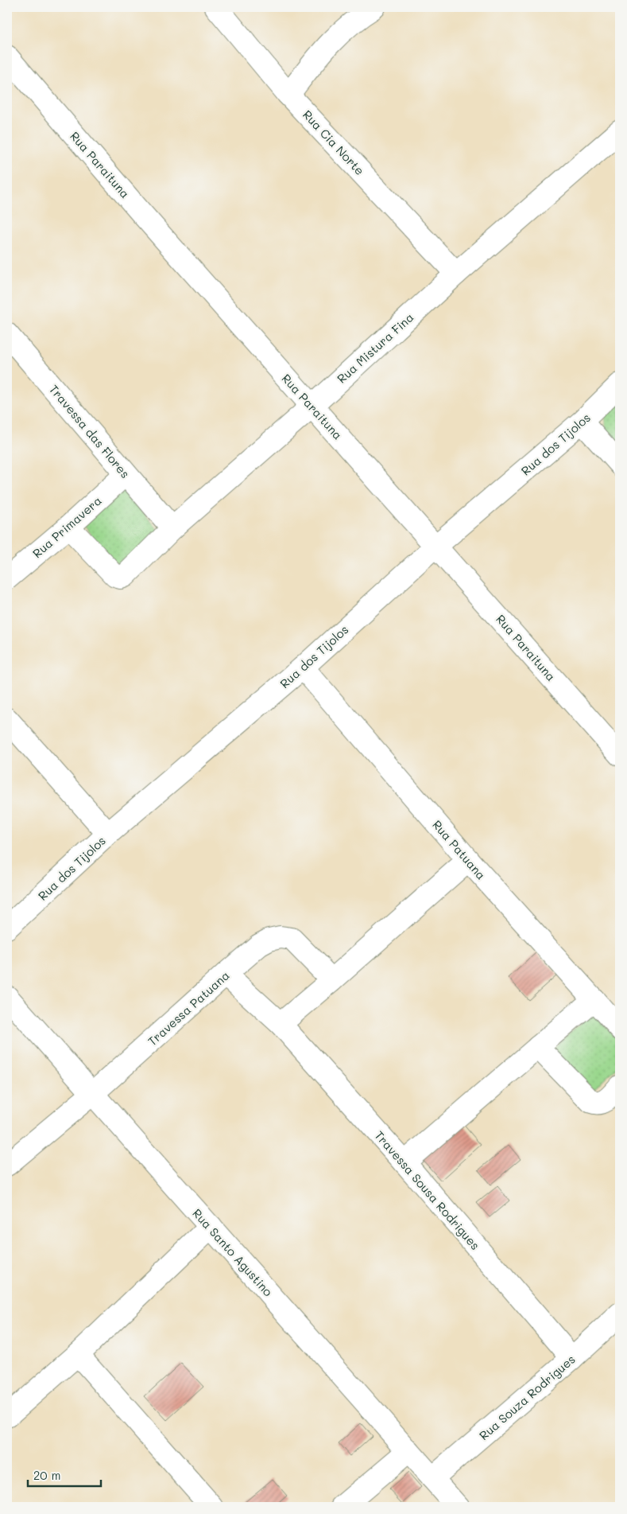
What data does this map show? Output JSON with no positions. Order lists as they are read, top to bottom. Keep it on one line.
{"streets":{"street":["Rua Cia Norte","Rua Paraituna","Rua Mistura Fina","Travessa das Flores","Rua dos Tijolos","Rua Primavera","Rua Patuana","Travessa Patuana","Travessa Sousa Rodrigues","Rua Santo Agustino","Rua Souza Rodrigues"]},"crossings":[["Rua Cia Norte","Rua Mistura Fina"],["Rua Paraituna","Rua Mistura Fina"],["Rua Paraituna","Rua dos Tijolos"],["Rua Mistura Fina","Travessa das Flores"],["Rua Mistura Fina","Rua Primavera"],["Travessa das Flores","Rua Primavera"],["Rua dos Tijolos","Rua Patuana"],["Travessa Patuana","Travessa Sousa Rodrigues"],["Travessa Patuana","Rua Santo Agustino"],["Travessa Sousa Rodrigues","Rua Souza Rodrigues"],["Rua Santo Agustino","Rua Souza Rodrigues"]],"scale_bar":"20 m"}
